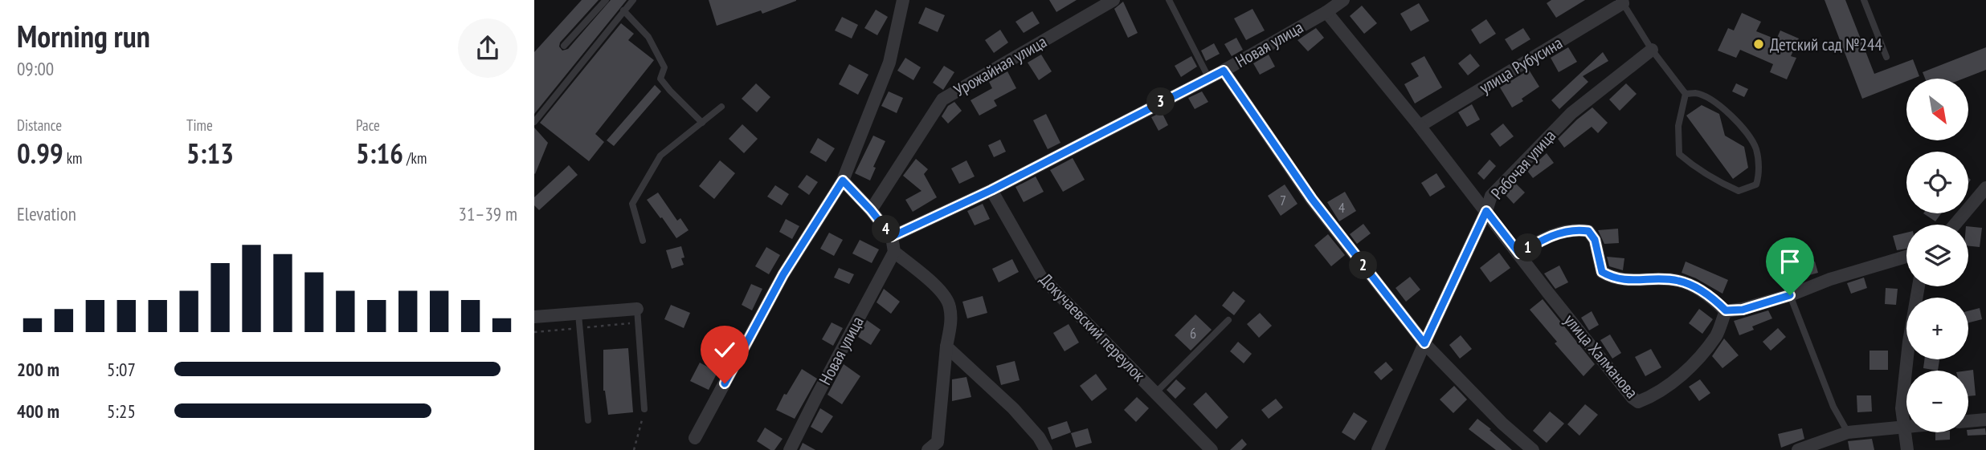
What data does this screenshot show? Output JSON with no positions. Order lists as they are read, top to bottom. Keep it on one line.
{"streets":{"street":["Новая улица","улица Рубусина","Урожайная улица","Рабочая улица","Докучаевский переулок","улица Халманова"]},"crossings":[["Новая улица","Докучаевский переулок"],["Рабочая улица","улица Халманова"]],"places":["Детский сад №244"],"house_numbers":["7","4","6"],"north":"bottom right","page":{"heading":["Morning run","09:00"],"map_buttons":["+","−"],"pins":["3","4","1","2"],"stats":[["Distance","0.99 km"],["Time","5:13"],["Pace","5:16 /km"]],"chart":["Elevation","31–39 m"],"list":[{"name":"200 m","note":"5:07"},{"name":"400 m","note":"5:25"}]}}
